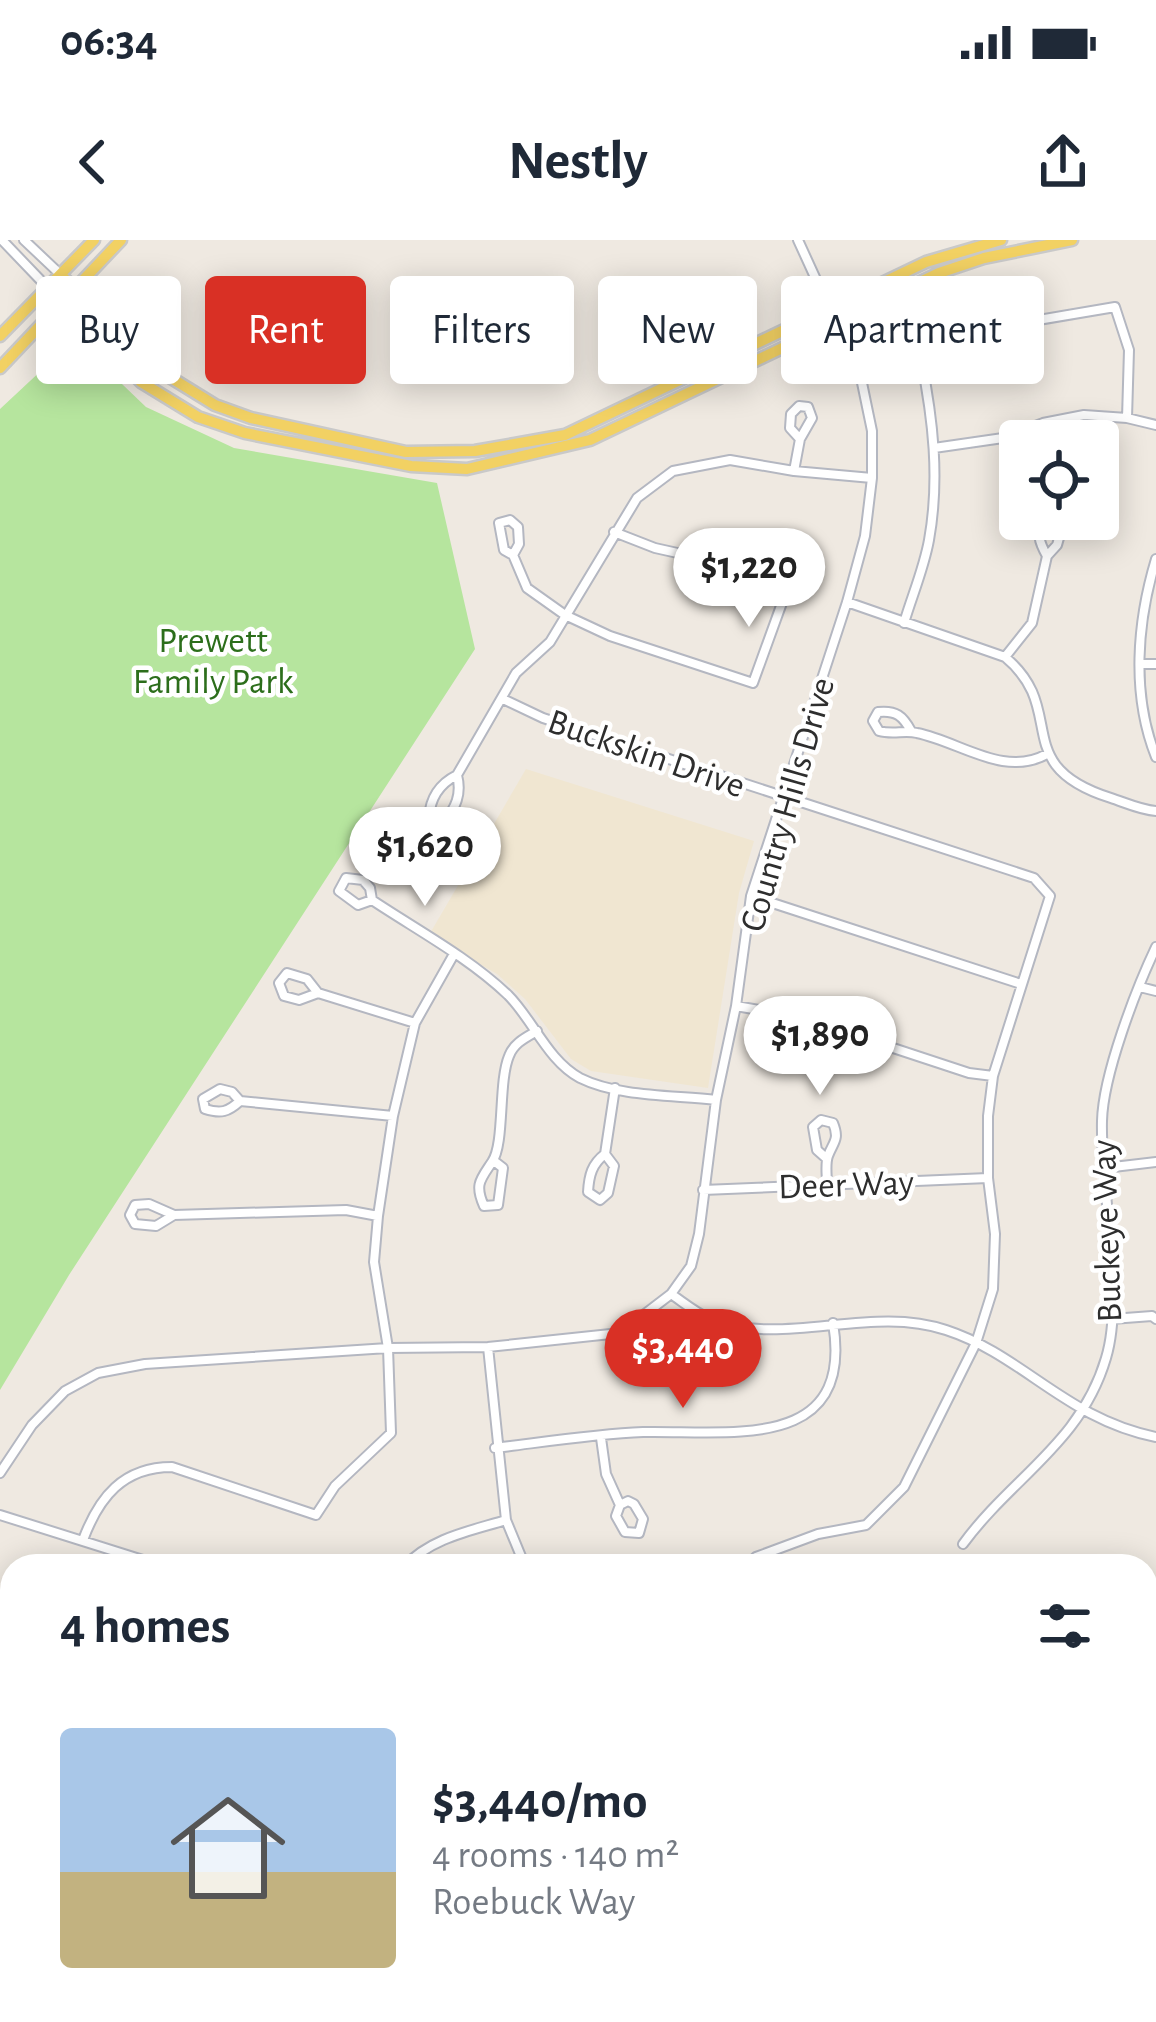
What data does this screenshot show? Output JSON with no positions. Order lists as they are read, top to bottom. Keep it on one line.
{"streets":{"street":["Buckskin Drive","Country Hills Drive","Deer Way","Buckeye Way"]},"crossings":[["Buckskin Drive","Country Hills Drive"],["Buckskin Drive","Deer Way"],["Country Hills Drive","Deer Way"]],"parks":["Prewett Family Park"],"page":{"status":"06:34","header":"Nestly","chip":["Buy","Rent","Filters","New","Apartment"],"price":["$1,220","$1,620","$1,890","$3,440"],"heading":"4 homes","list":[{"name":"$3,440/mo","note":"4 rooms · 140 m² · Roebuck Way"}]}}
